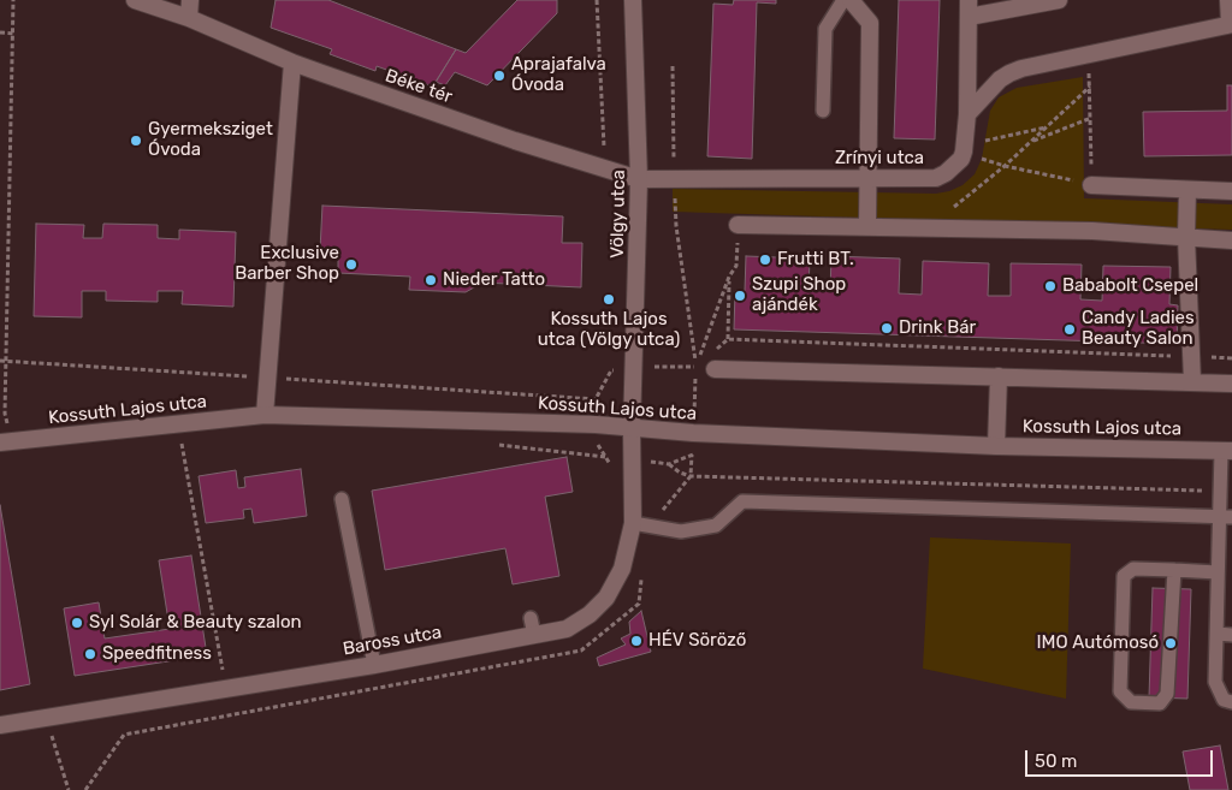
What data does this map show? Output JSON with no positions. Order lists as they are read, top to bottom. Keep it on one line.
{"streets":{"street":["Béke tér","Zrínyi utca","Völgy utca","Kossuth Lajos utca","Baross utca"]},"crossings":[["Béke tér","Zrínyi utca"],["Béke tér","Völgy utca"],["Zrínyi utca","Völgy utca"],["Völgy utca","Kossuth Lajos utca"],["Völgy utca","Baross utca"],["Kossuth Lajos utca","Baross utca"]],"places":["Aprajafalva Óvoda","Gyermeksziget Óvoda","Frutti BT.","Exclusive Barber Shop","Nieder Tatto","Bababolt Csepel","Szupi Shop ajándék","Kossuth Lajos utca (Völgy utca)","Drink Bár","Candy Ladies Beauty Salon","Syl Solár & Beauty szalon","HÉV Söröző","IMO Autómosó","Speedfitness"],"scale_bar":"50 m"}
